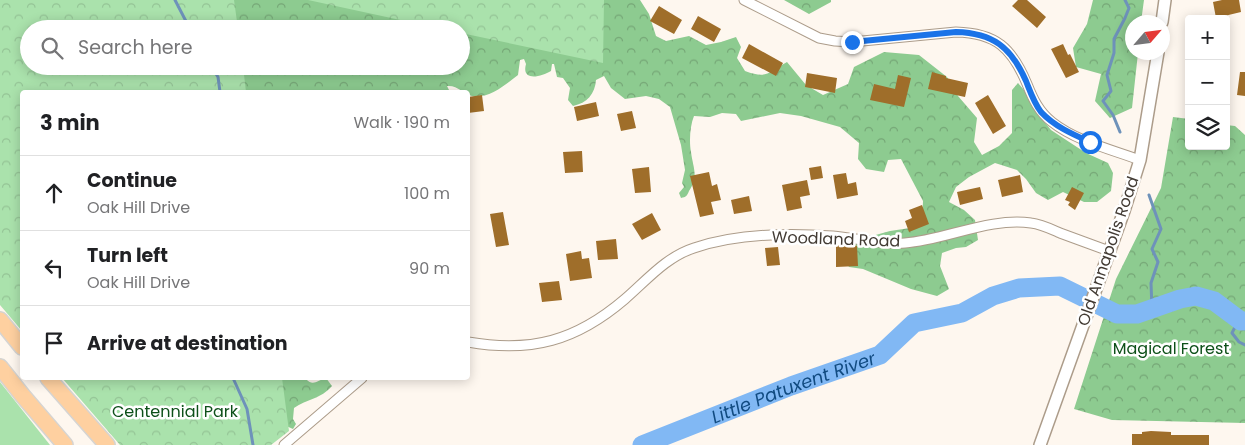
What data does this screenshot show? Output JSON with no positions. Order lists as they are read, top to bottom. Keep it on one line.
{"streets":{"street":["Woodland Road","Old Annapolis Road"]},"crossings":[["Woodland Road","Old Annapolis Road"]],"water":["Little Patuxent River"],"parks":["Magical Forest","Centennial Park"],"north":"top right","page":{"map_buttons":["+","−"],"search":"Search here","heading":["3 min","Walk · 190 m"],"list":[["Continue","Oak Hill Drive","100 m"],["Turn left","Oak Hill Drive","90 m"],"Arrive at destination"]}}
